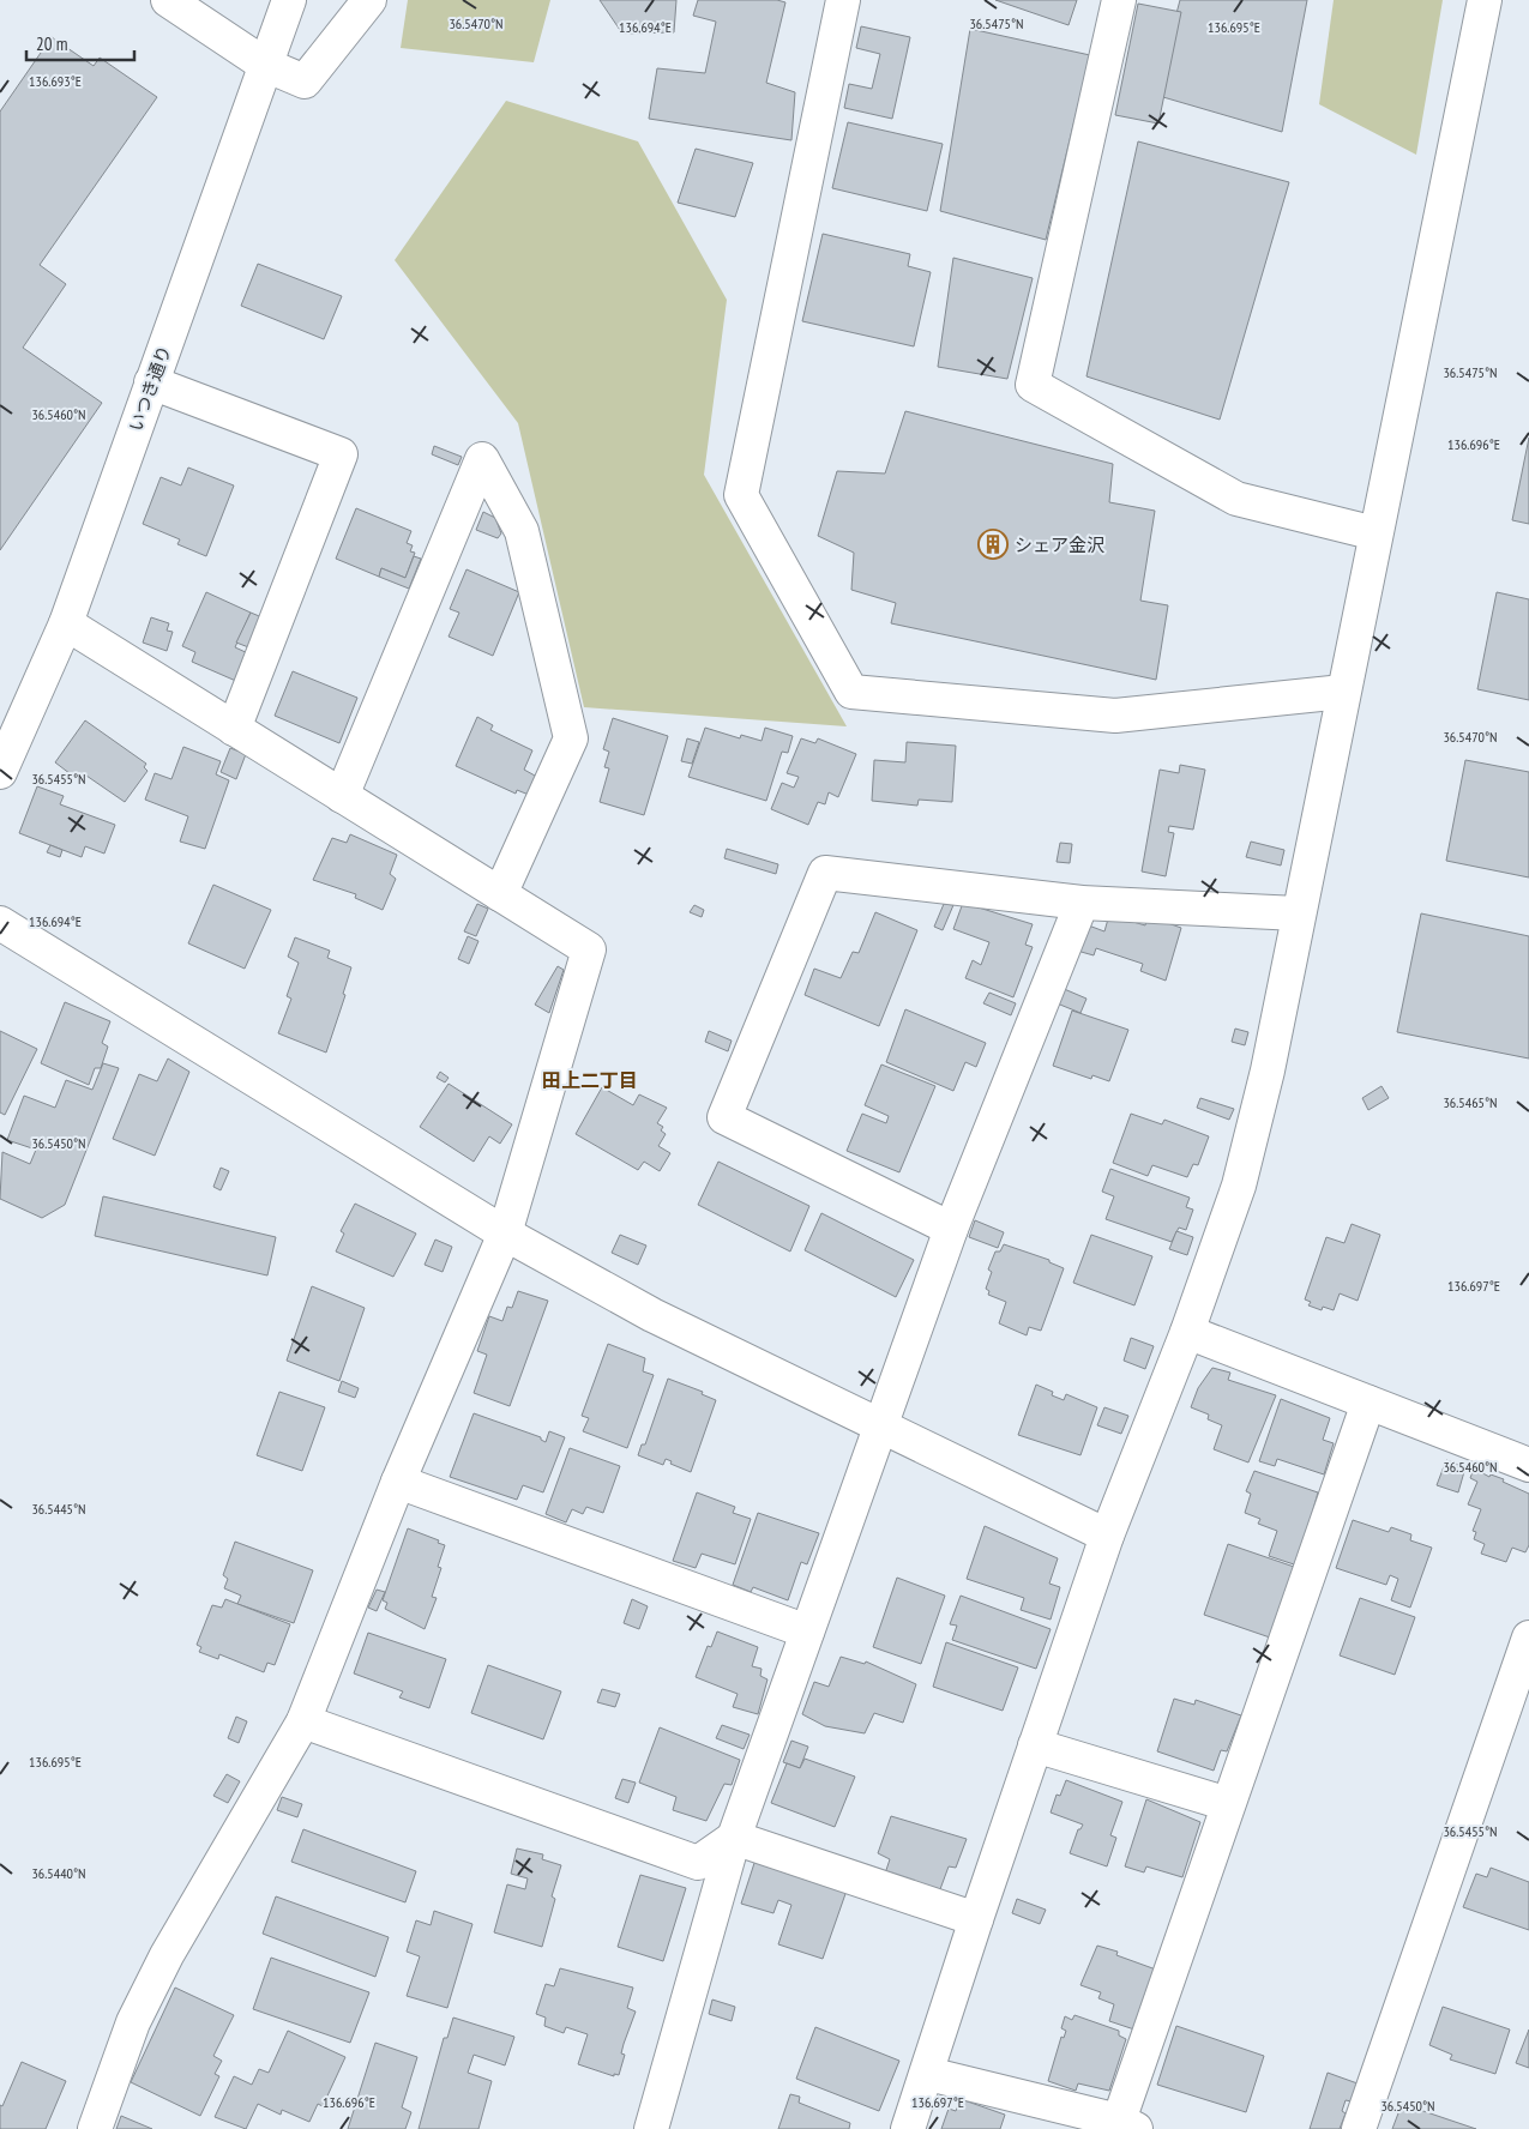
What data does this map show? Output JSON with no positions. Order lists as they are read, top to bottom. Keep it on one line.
{"streets":{"street":["いつき通り"]},"districts":["田上二丁目"],"places":{"building":["シェア金沢"]},"scale_bar":"20 m","coordinates":["36.5475°N","36.5470°N","136.694°E","136.695°E","136.693°E","36.5460°N","136.696°E","36.5455°N","36.5465°N","36.5450°N","136.697°E","36.5445°N","36.5440°N"]}
